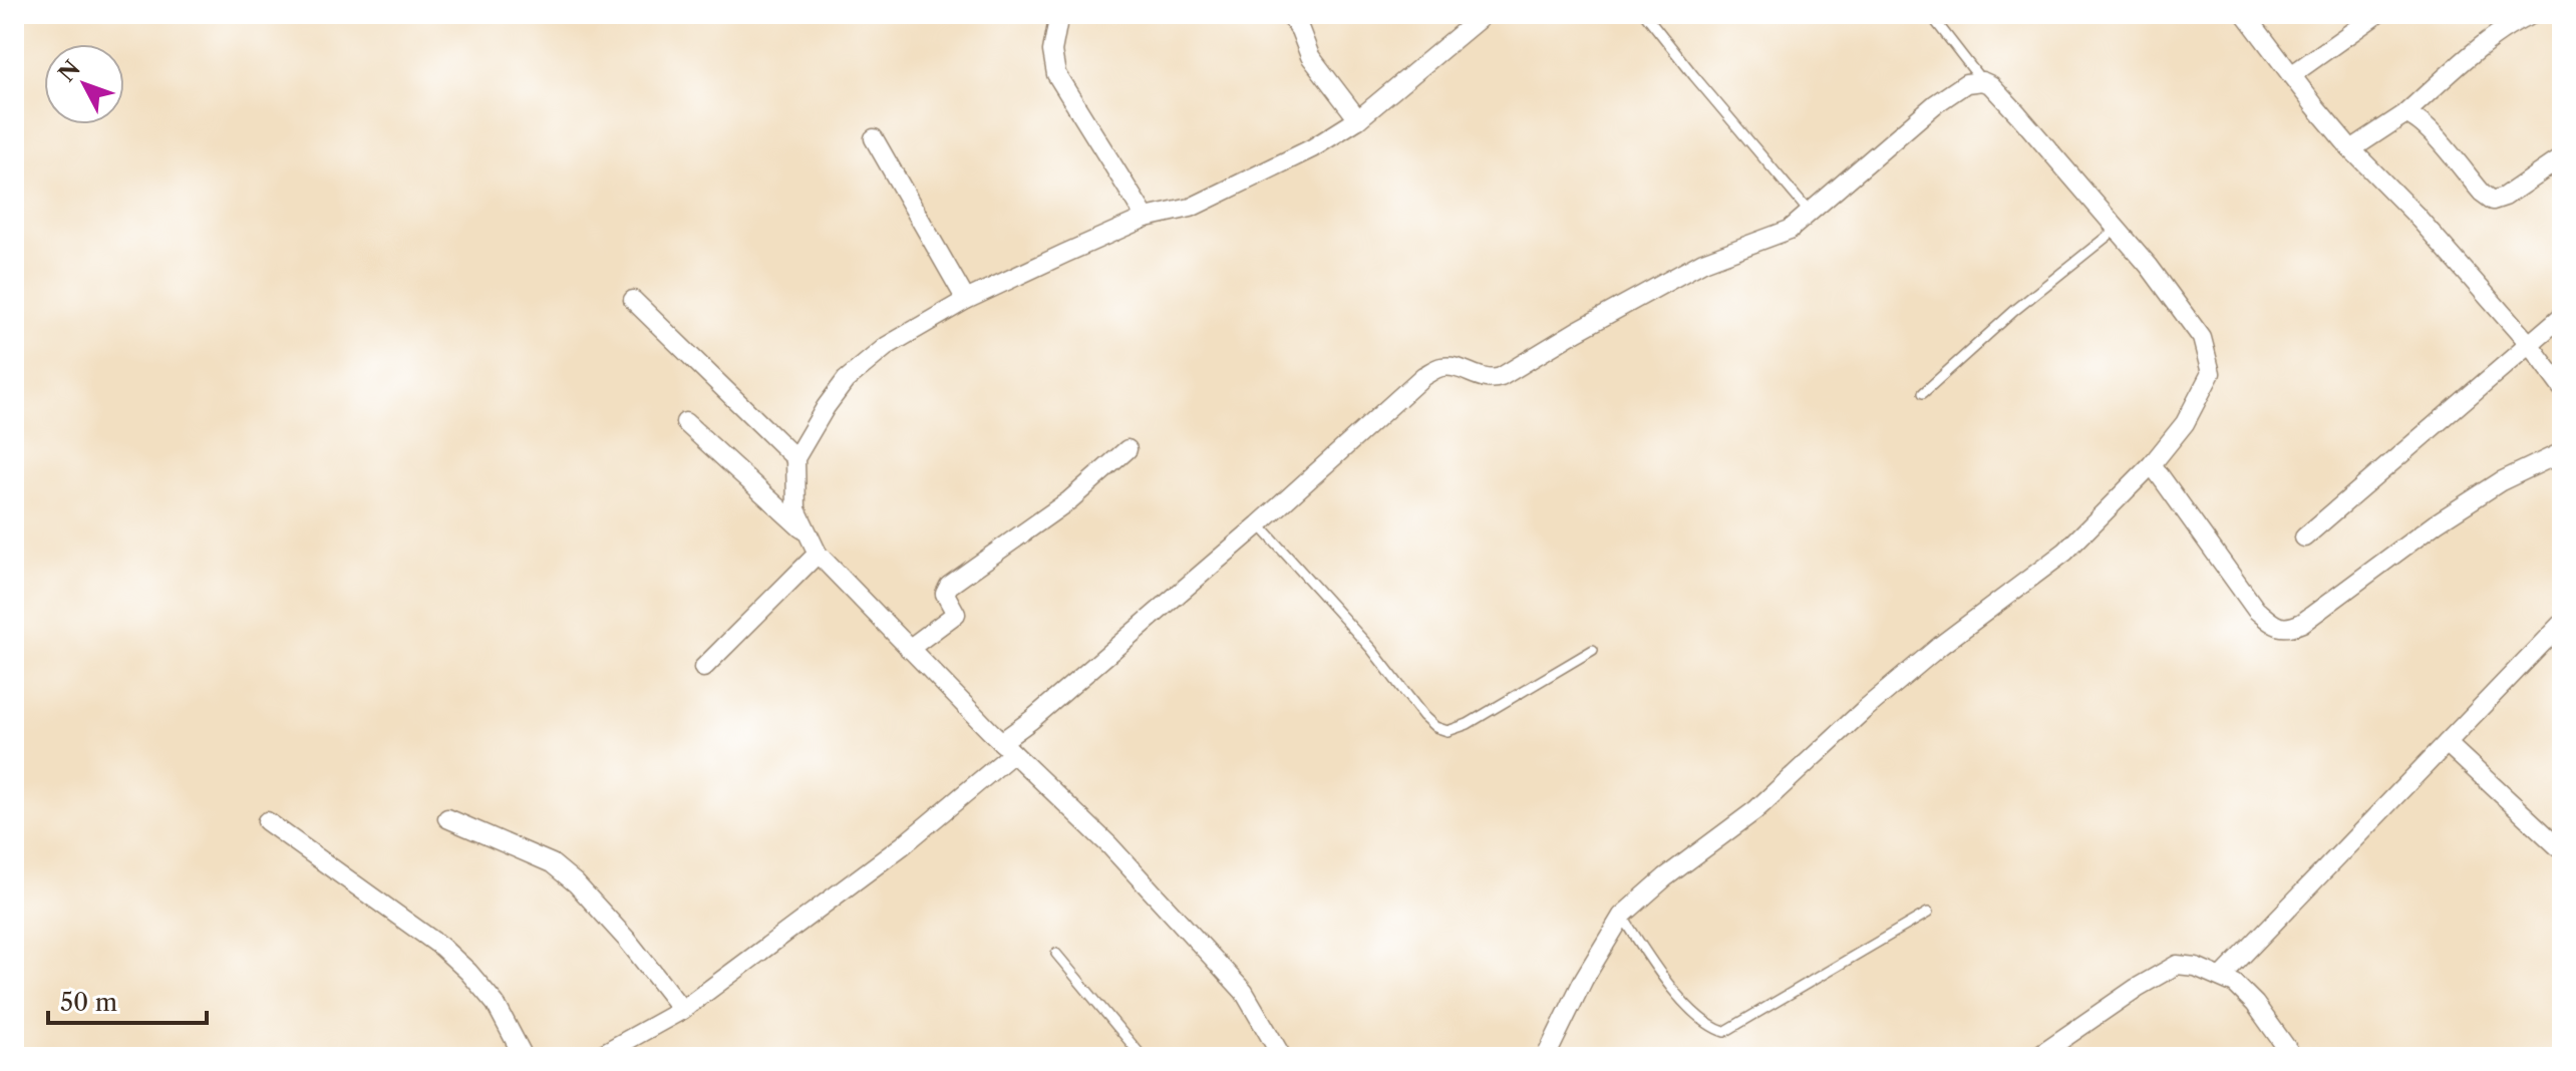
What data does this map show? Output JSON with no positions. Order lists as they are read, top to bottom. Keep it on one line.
{"scale_bar":"50 m","north":"top left"}
